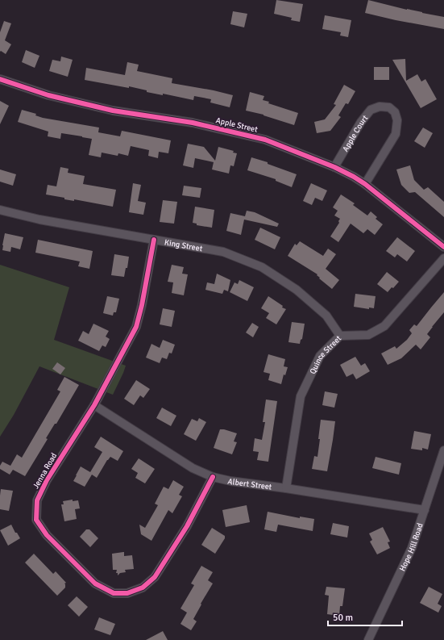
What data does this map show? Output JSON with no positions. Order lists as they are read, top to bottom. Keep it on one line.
{"streets":{"street":["Apple Street","Apple Court","King Street","Quince Street","Jenna Road","Albert Street","Hope Hill Road"]},"crossings":[["Apple Street","Apple Court"],["King Street","Quince Street"],["King Street","Jenna Road"],["Quince Street","Albert Street"],["Jenna Road","Albert Street"],["Albert Street","Hope Hill Road"]],"scale_bar":"50 m"}
